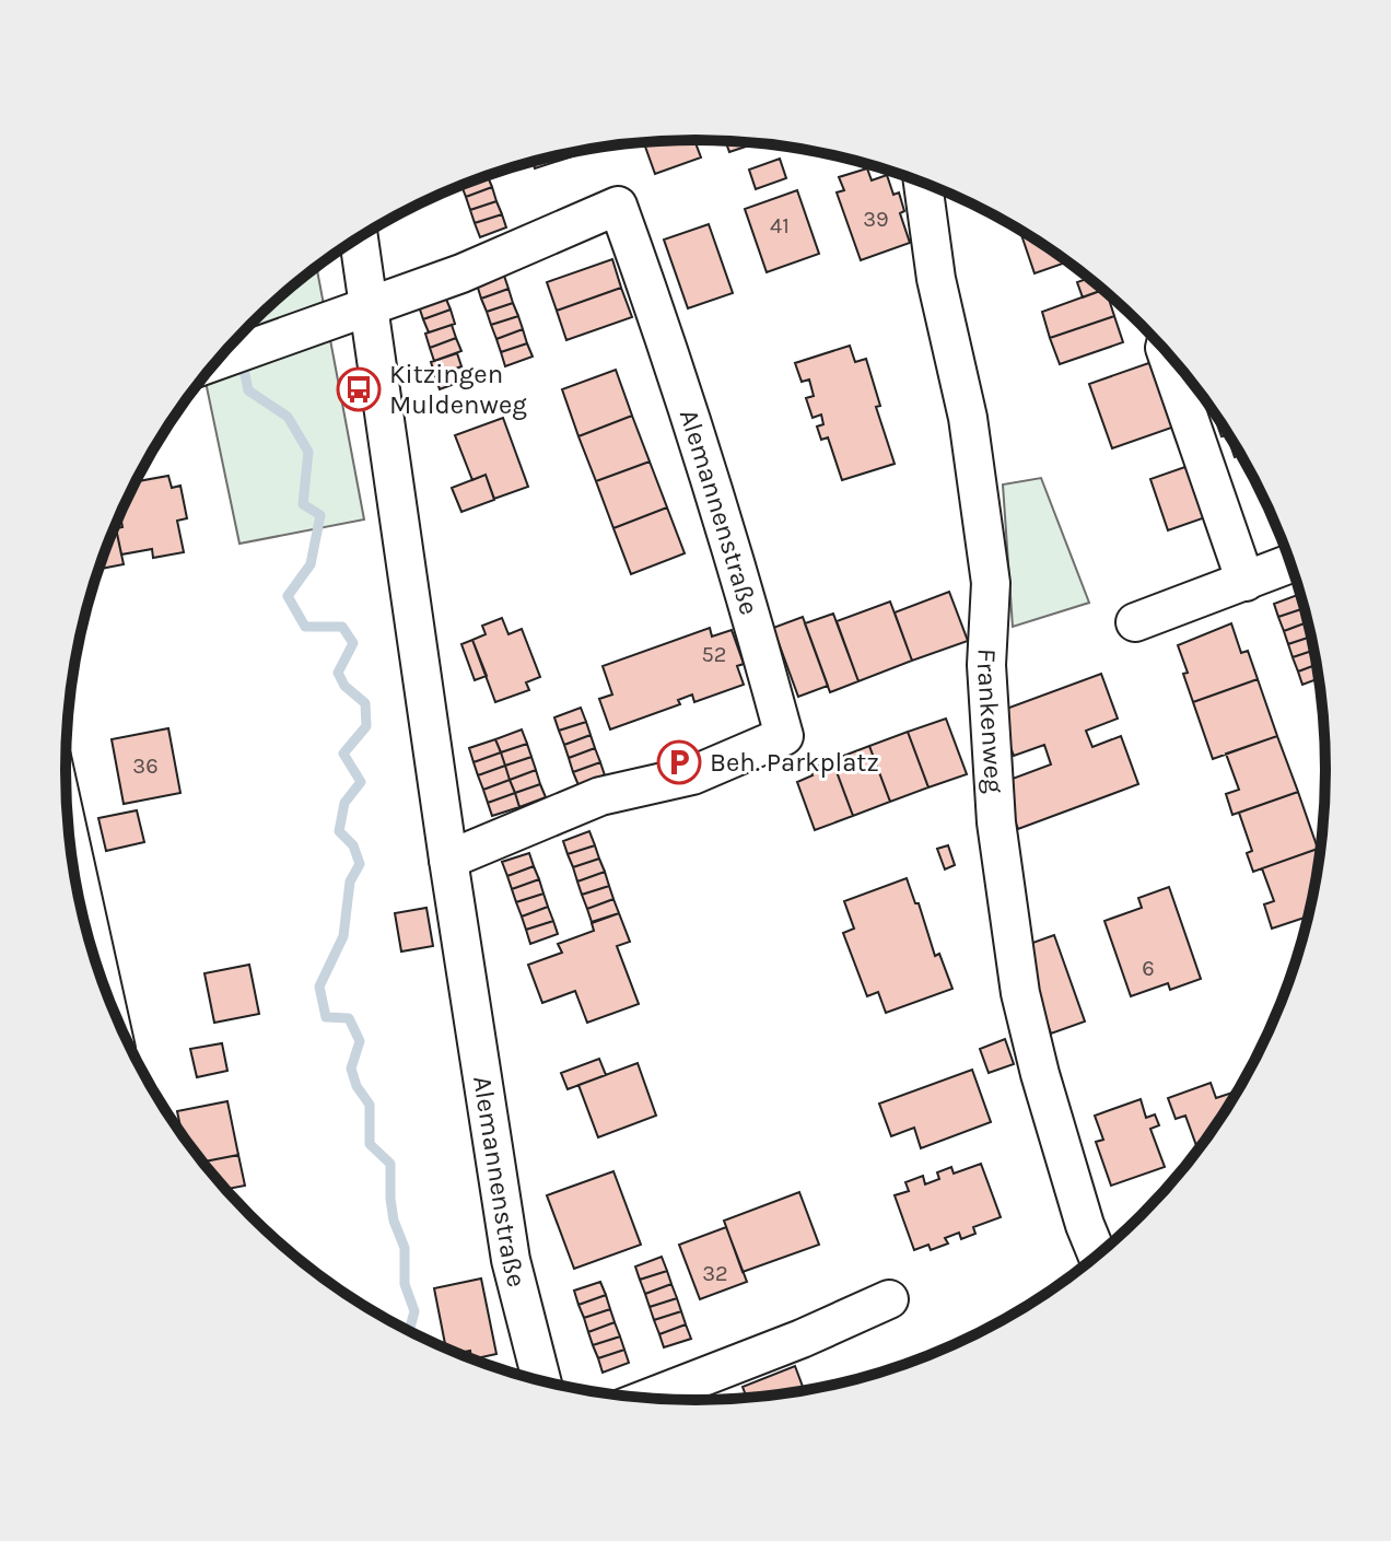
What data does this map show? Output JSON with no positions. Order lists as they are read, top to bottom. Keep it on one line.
{"streets":{"street":["Alemannenstraße","Frankenweg"]},"places":{"bus stop":["Kitzingen Muldenweg"],"parking":["Beh. Parkplatz"]},"house_numbers":["39","41","52","36","6","32"]}
